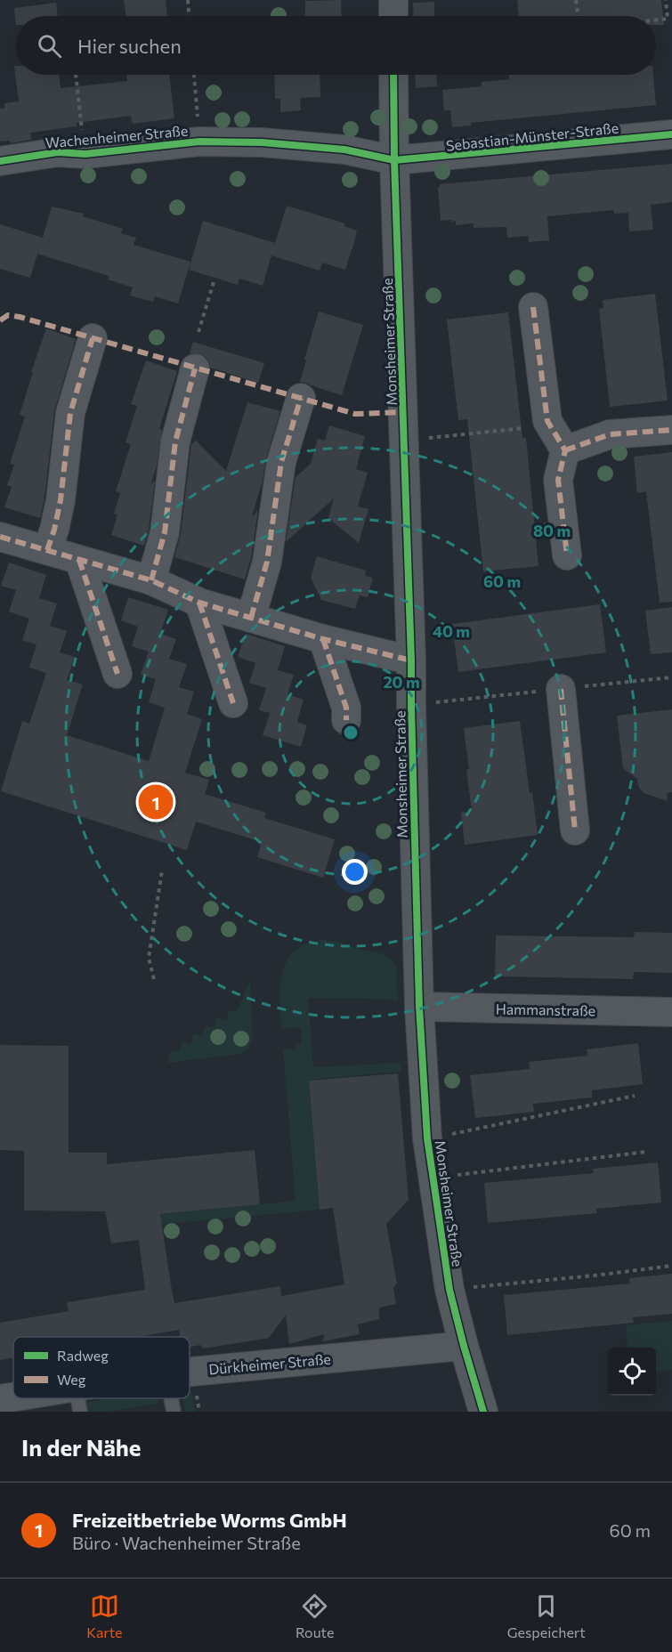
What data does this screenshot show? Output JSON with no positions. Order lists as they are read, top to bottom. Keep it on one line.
{"streets":{"street":["Wachenheimer Straße","Sebastian-Münster-Straße","Monsheimer Straße","Hammanstraße","Dürkheimer Straße"]},"crossings":[["Wachenheimer Straße","Sebastian-Münster-Straße"],["Wachenheimer Straße","Monsheimer Straße"],["Sebastian-Münster-Straße","Monsheimer Straße"],["Monsheimer Straße","Hammanstraße"],["Monsheimer Straße","Dürkheimer Straße"]],"legend":["Radweg","Weg"],"page":{"search":"Hier suchen","pins":"1","heading":"In der Nähe","list":[{"mark":"1","name":"Freizeitbetriebe Worms GmbH","note":"Büro · Wachenheimer Straße","value":"60 m"}],"nav":["Karte","Route","Gespeichert"]},"rings":["80 m","60 m","40 m","20 m"]}
